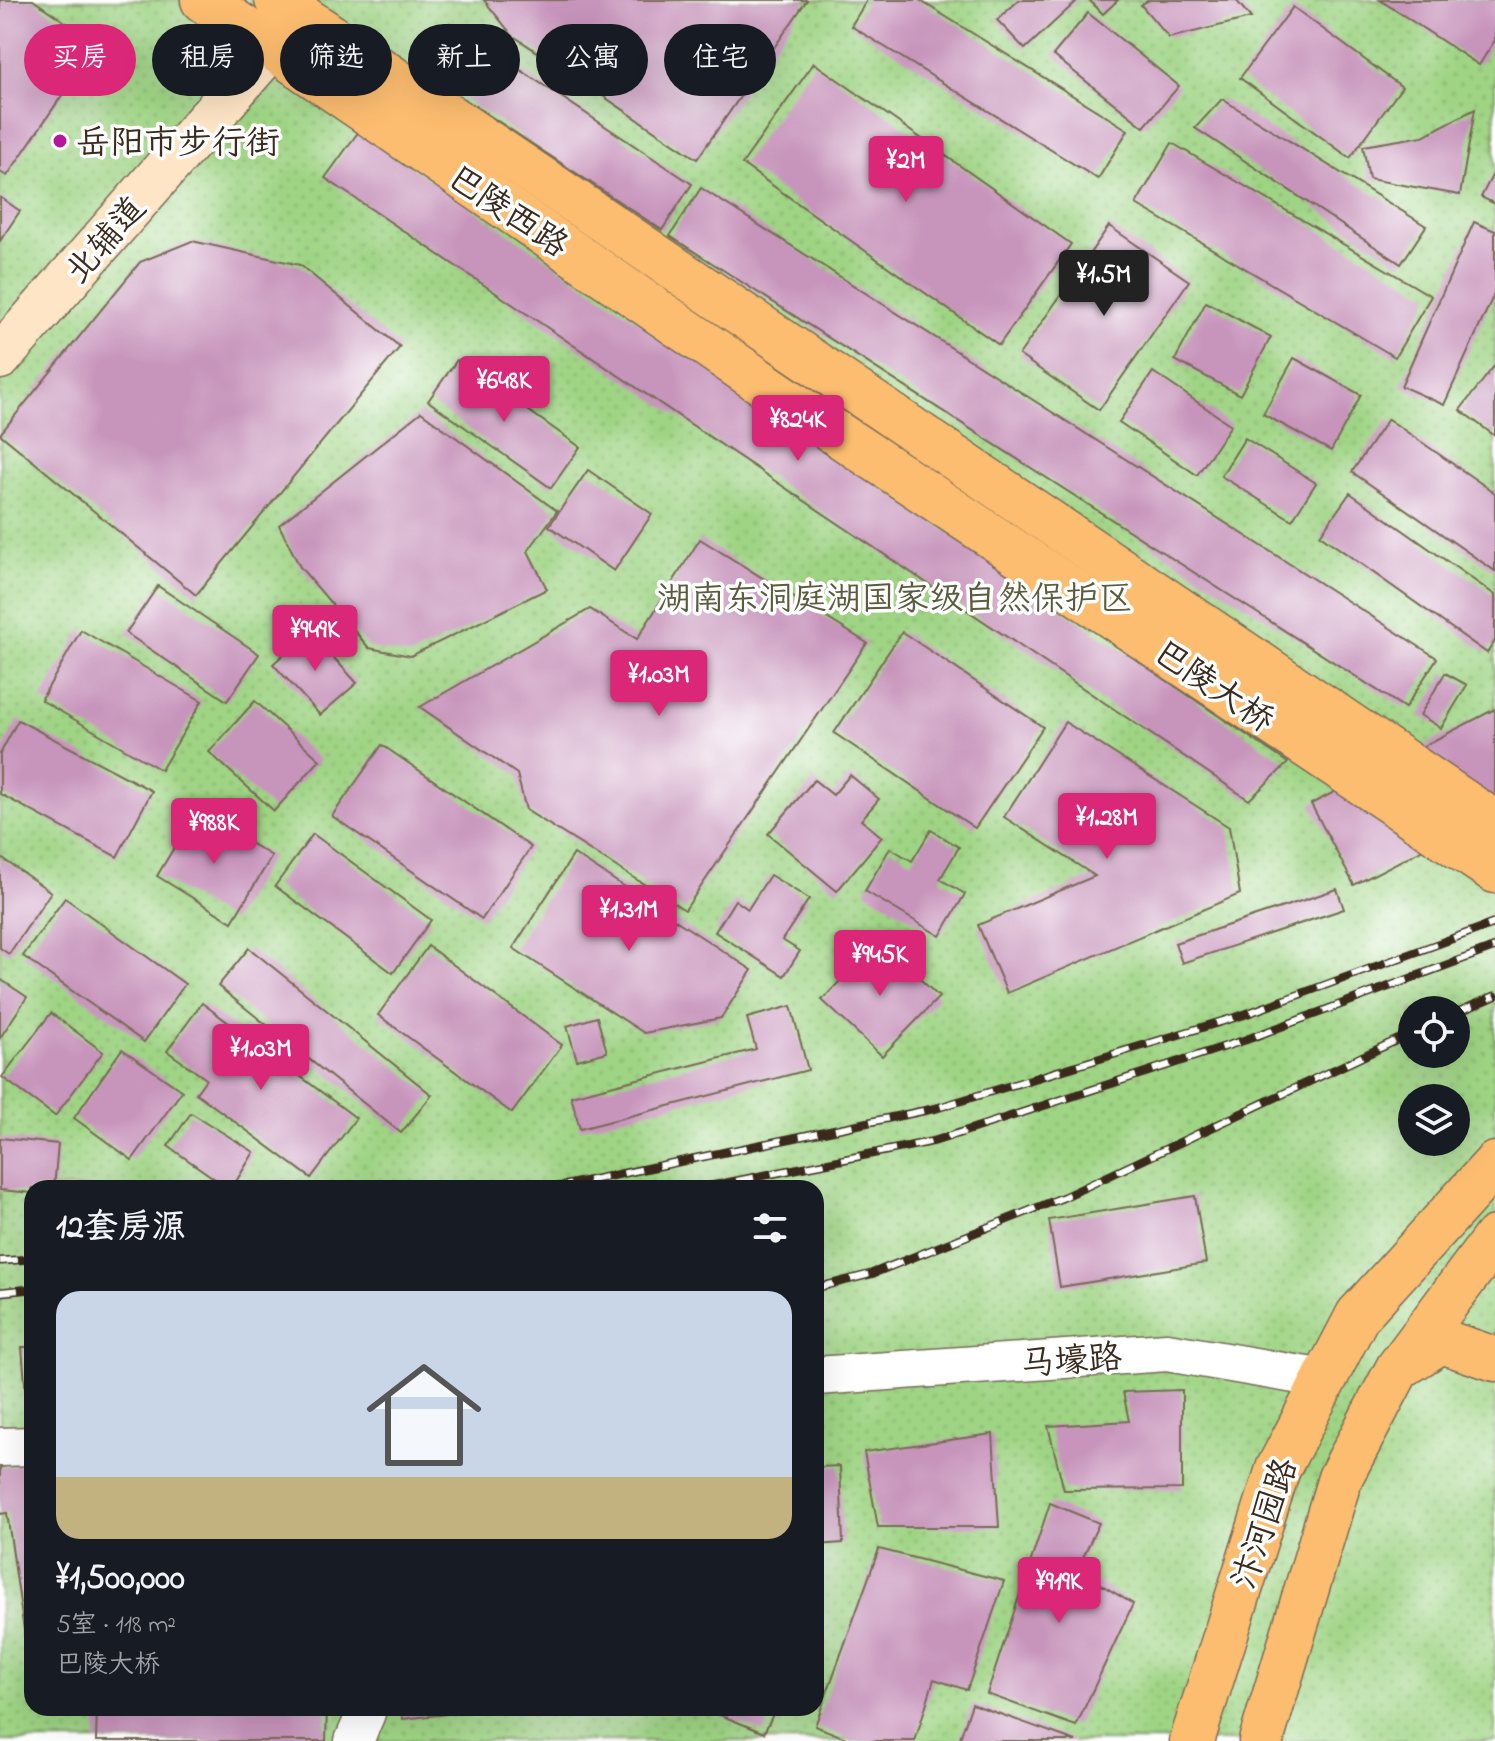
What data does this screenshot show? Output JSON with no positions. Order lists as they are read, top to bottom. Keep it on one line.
{"streets":{"main road":["巴陵西路","北辅道","巴陵大桥","汴河园路"],"street":["马壕路"]},"crossings":[["巴陵西路","北辅道"],["巴陵西路","巴陵大桥"],["马壕路","汴河园路"]],"parks":["湖南东洞庭湖国家级自然保护区"],"places":["岳阳市步行街"],"page":{"chip":["买房","租房","筛选","新上","公寓","住宅"],"price":["¥2M","¥1.5M","¥648K","¥824K","¥949K","¥1.03M","¥1.28M","¥988K","¥1.31M","¥945K","¥1.03M","¥919K"],"heading":"12套房源","list":[{"name":"¥1,500,000","note":"5室 · 118 m² · 巴陵大桥"}]}}
